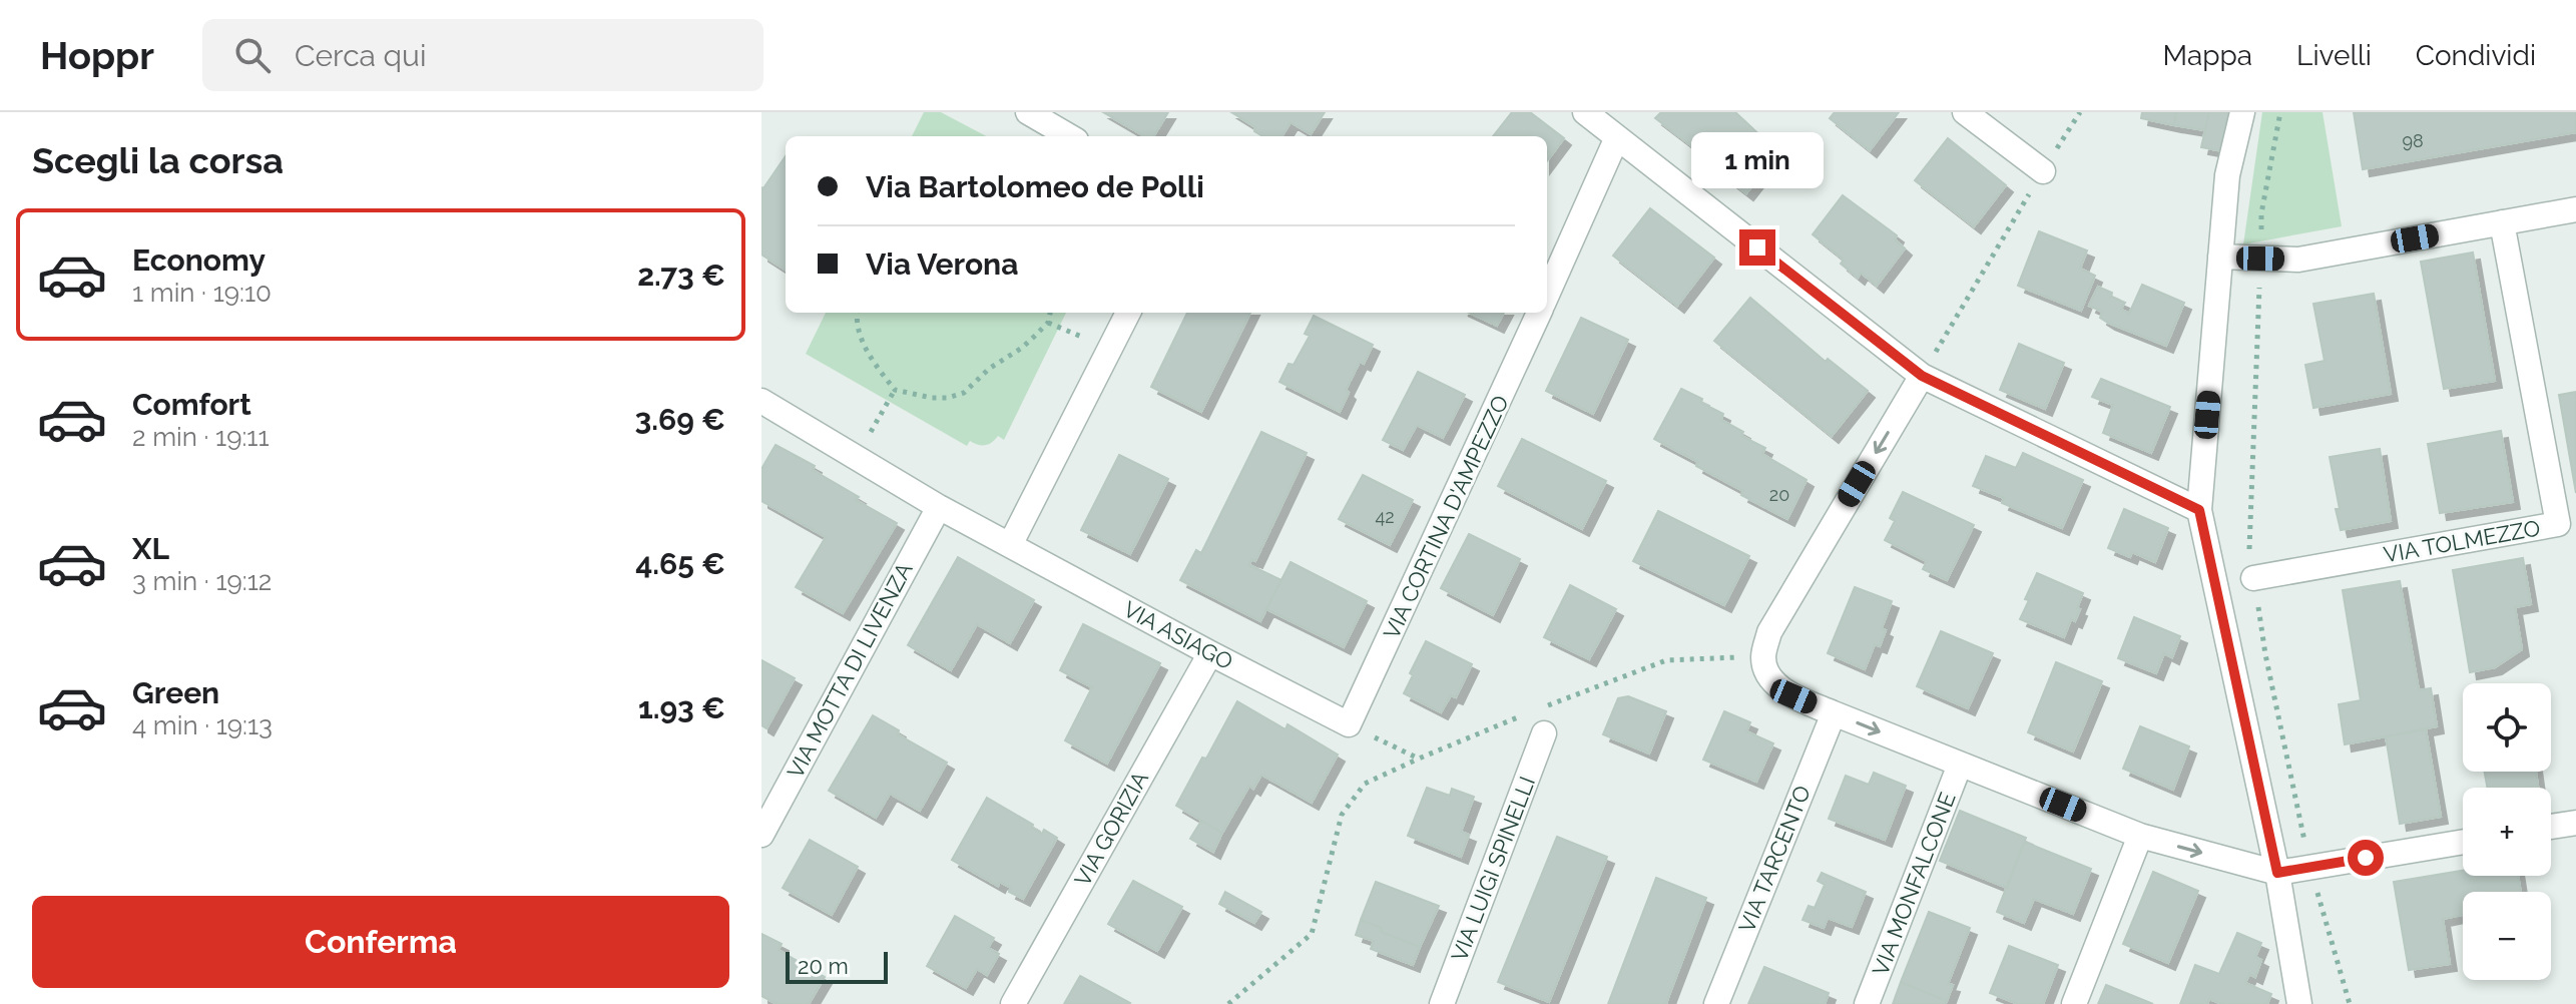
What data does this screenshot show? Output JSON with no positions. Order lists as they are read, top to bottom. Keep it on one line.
{"streets":{"street":["VIA CORTINA D'AMPEZZO","VIA TOLMEZZO","VIA ASIAGO","VIA MOTTA DI LIVENZA","VIA GORIZIA","VIA TARCENTO","VIA LUIGI SPINELLI","VIA MONFALCONE"]},"crossings":[["VIA CORTINA D'AMPEZZO","VIA ASIAGO"],["VIA ASIAGO","VIA MOTTA DI LIVENZA"],["VIA ASIAGO","VIA GORIZIA"]],"house_numbers":["98","20","42"],"scale_bar":"20 m","page":{"header":"Hoppr","search":"Cerca qui","nav":["Mappa","Livelli","Condividi"],"heading":"Scegli la corsa","bubble":"1 min","banner":["Via Bartolomeo de Polli","Via Verona"],"list":[{"name":"Economy","note":"1 min · 19:10","value":"2.73 €"},{"name":"Comfort","note":"2 min · 19:11","value":"3.69 €"},{"name":"XL","note":"3 min · 19:12","value":"4.65 €"},{"name":"Green","note":"4 min · 19:13","value":"1.93 €"}],"map_buttons":["+","−"],"buttons":"Conferma","scale":"20 m"}}
